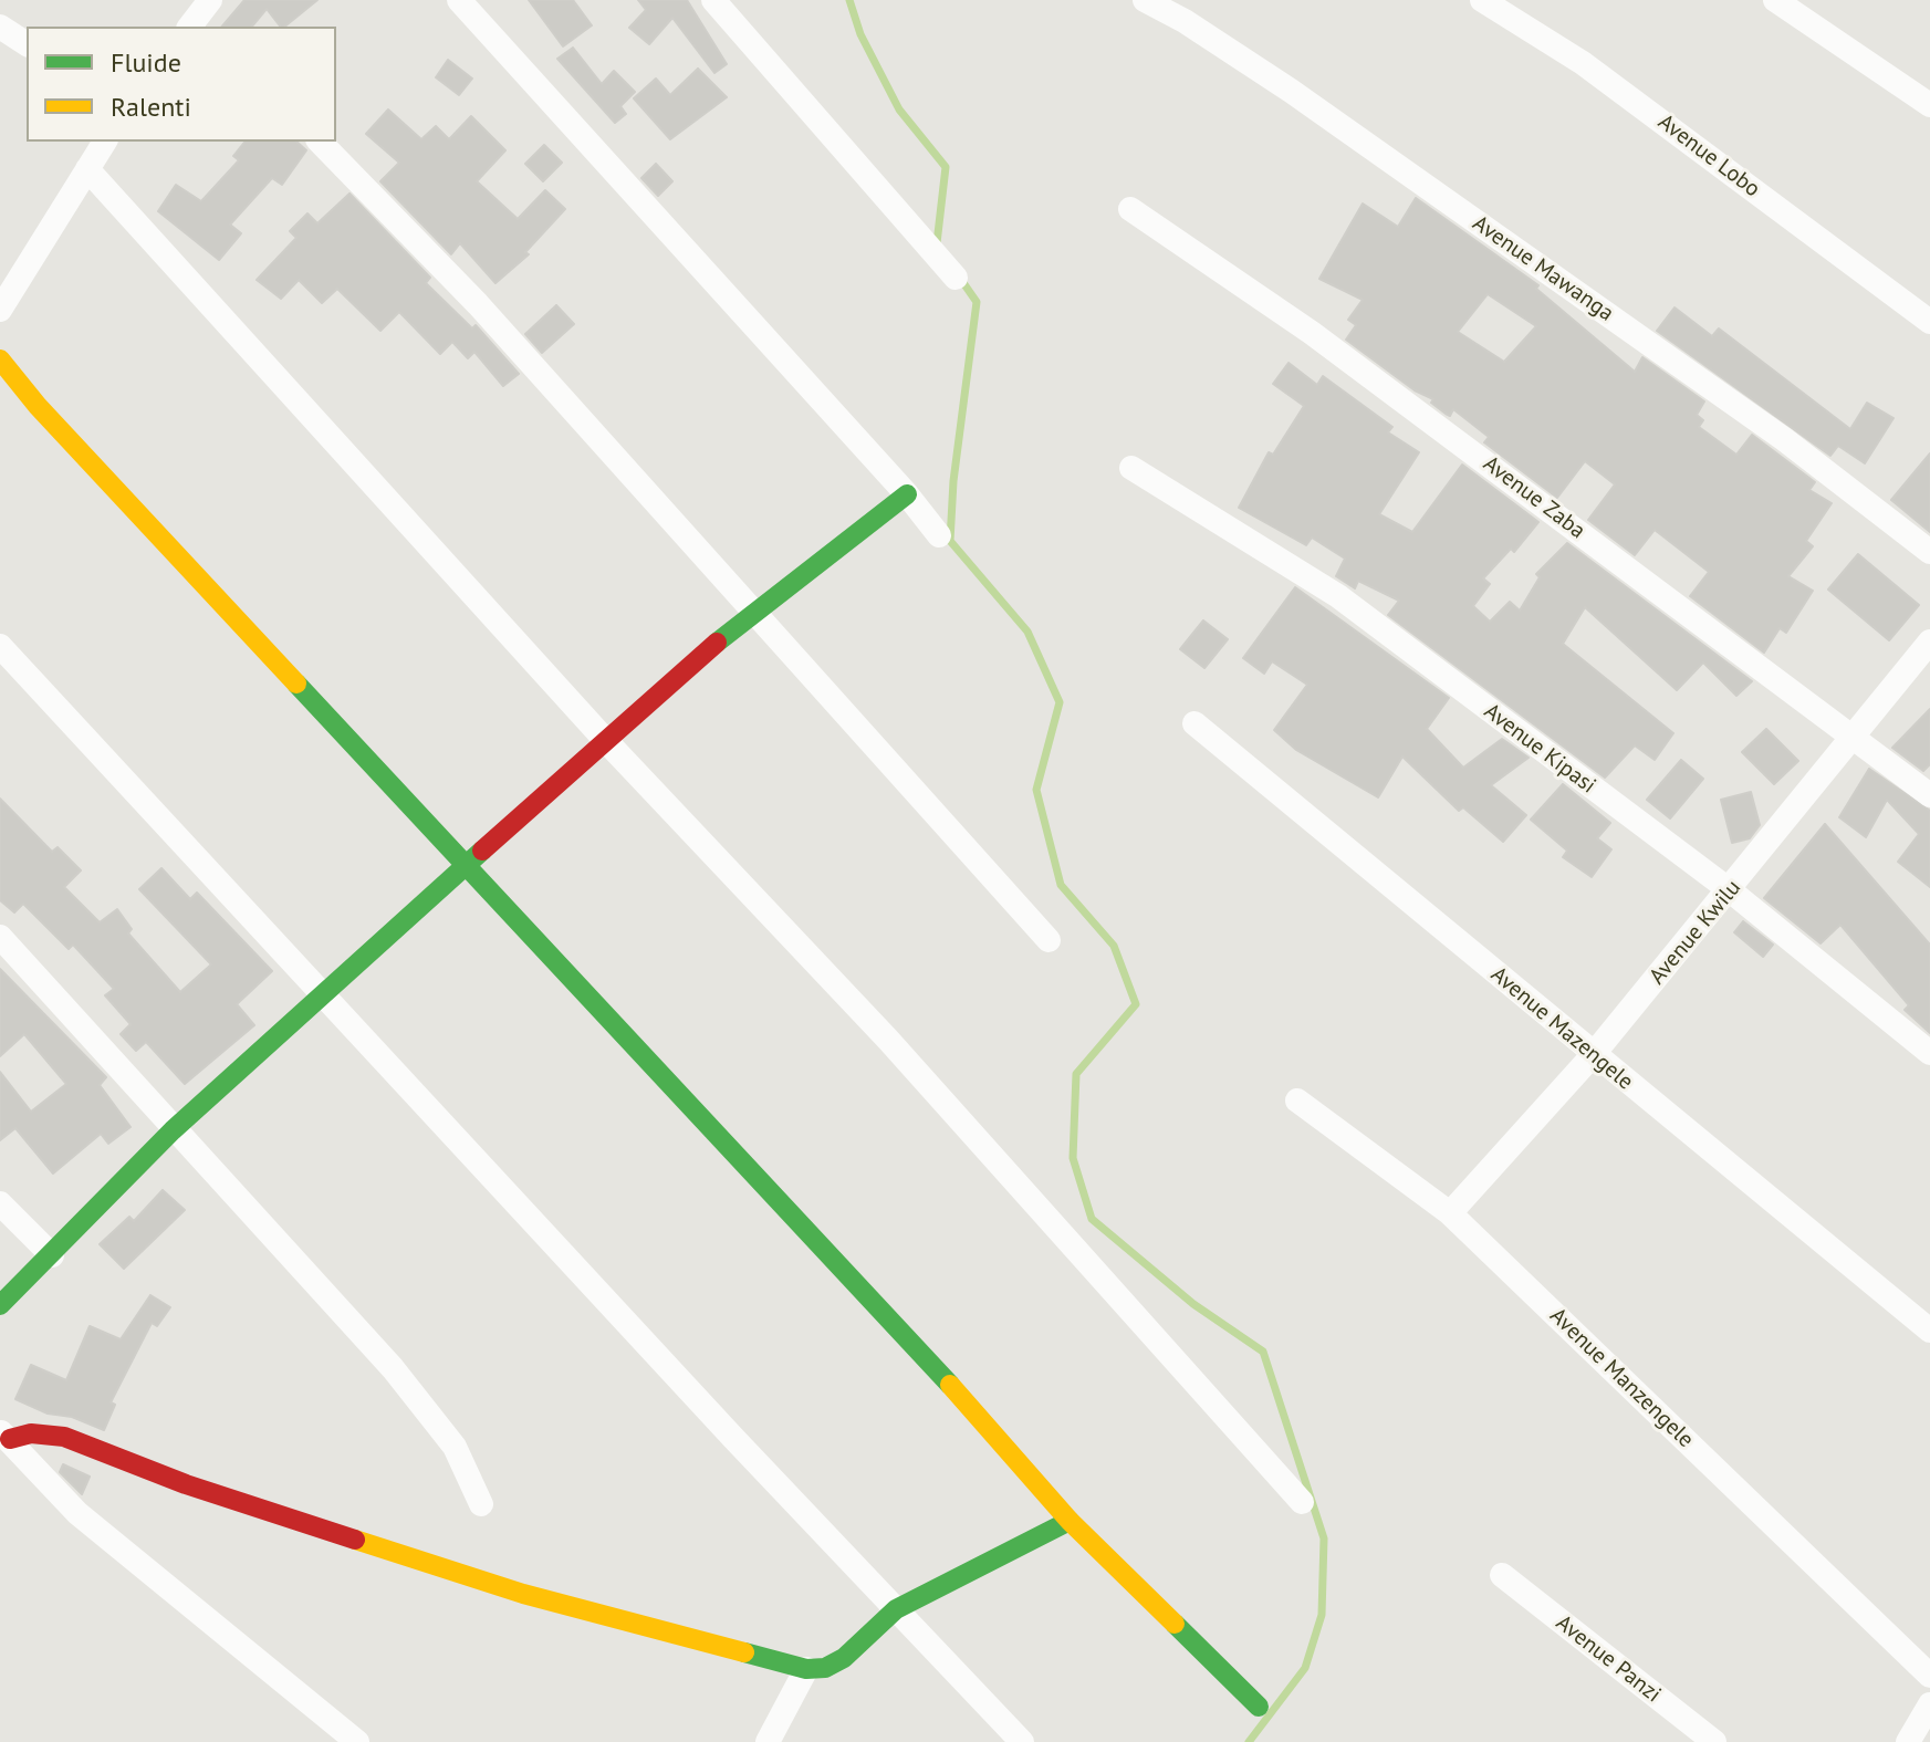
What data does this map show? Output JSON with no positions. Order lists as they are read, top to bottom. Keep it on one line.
{"streets":{"street":["Avenue Lobo","Avenue Mawanga","Avenue Zaba","Avenue Kipasi","Avenue Kwilu","Avenue Mazengele","Avenue Manzengele","Avenue Panzi"]},"crossings":[["Avenue Zaba","Avenue Kwilu"],["Avenue Kipasi","Avenue Kwilu"],["Avenue Kwilu","Avenue Mazengele"],["Avenue Kwilu","Avenue Manzengele"]],"legend":["Fluide","Ralenti"]}
